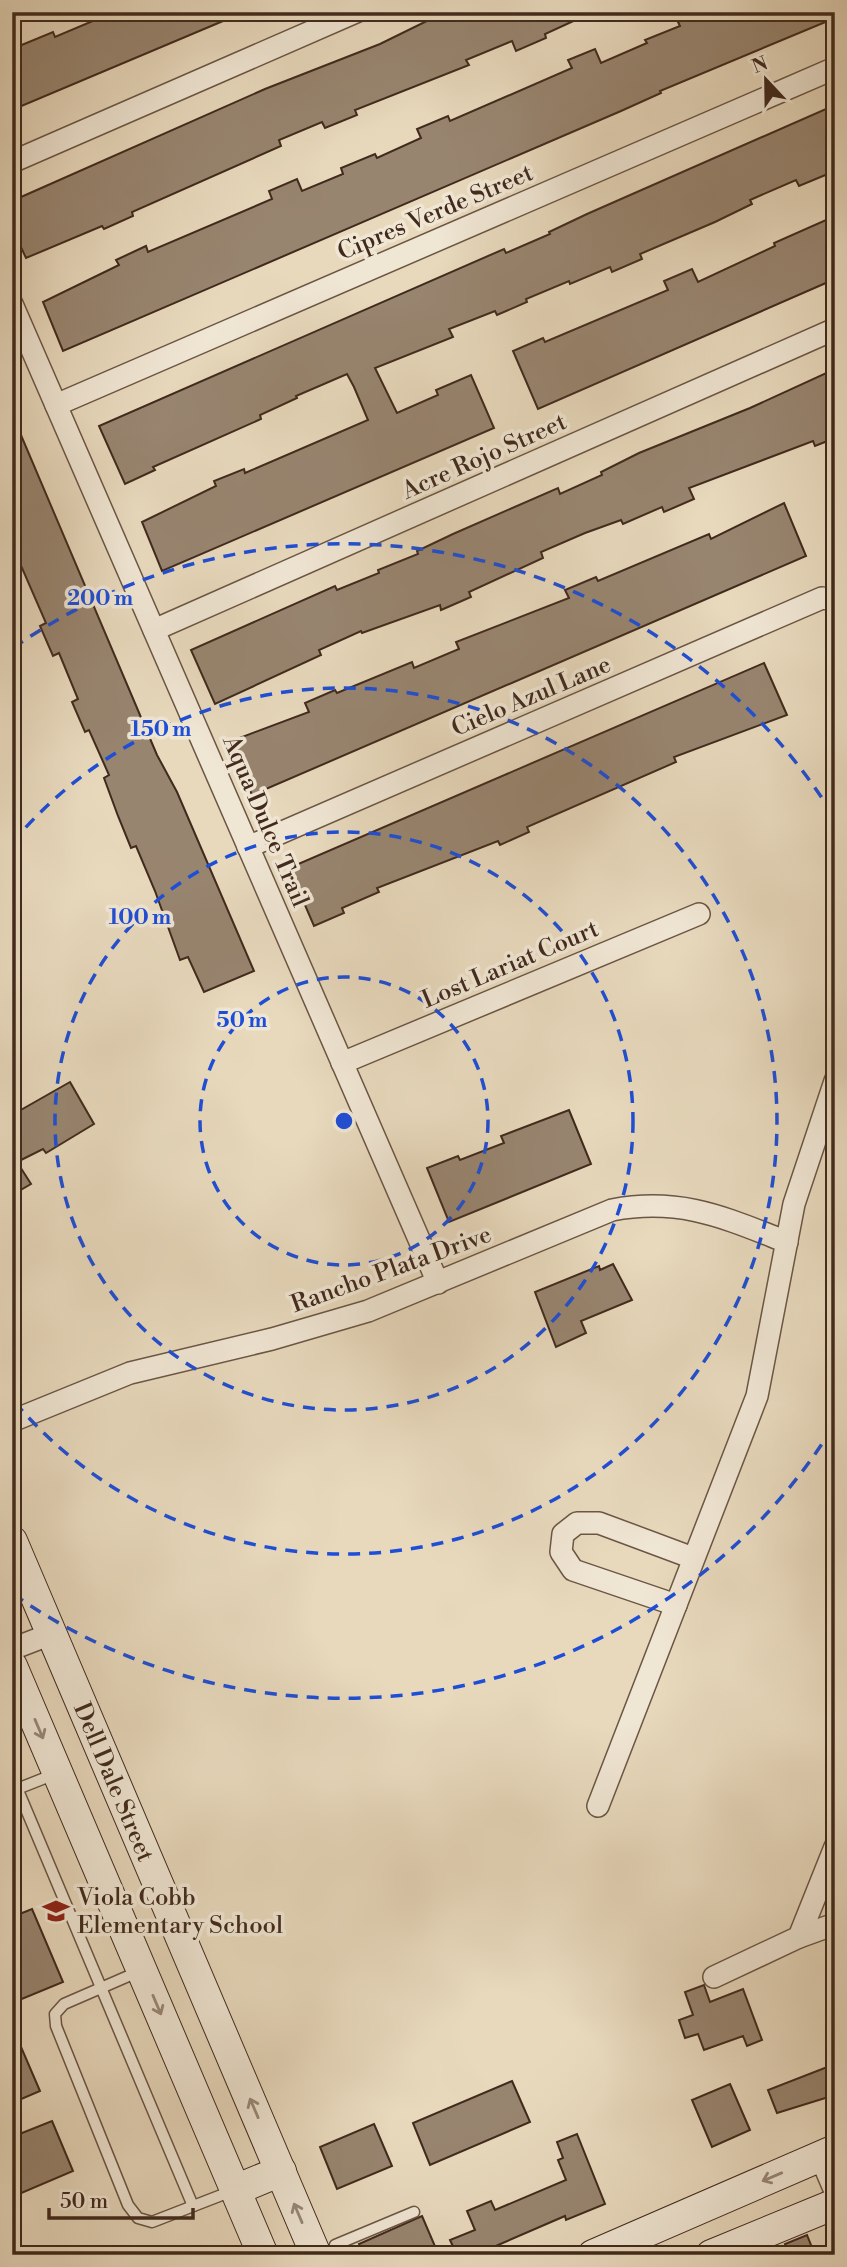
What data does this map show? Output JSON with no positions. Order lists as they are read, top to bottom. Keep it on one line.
{"streets":{"main road":["Dell Dale Street"],"street":["Cipres Verde Street","Acre Rojo Street","Cielo Azul Lane","Aqua Dulce Trail","Lost Lariat Court","Rancho Plata Drive"]},"crossings":[["Cipres Verde Street","Aqua Dulce Trail"],["Acre Rojo Street","Aqua Dulce Trail"],["Cielo Azul Lane","Aqua Dulce Trail"],["Aqua Dulce Trail","Lost Lariat Court"],["Aqua Dulce Trail","Rancho Plata Drive"]],"places":{"school or university":["Viola Cobb Elementary School"]},"scale_bar":"50 m","north":"top","rings":["200 m","150 m","100 m","50 m"]}
